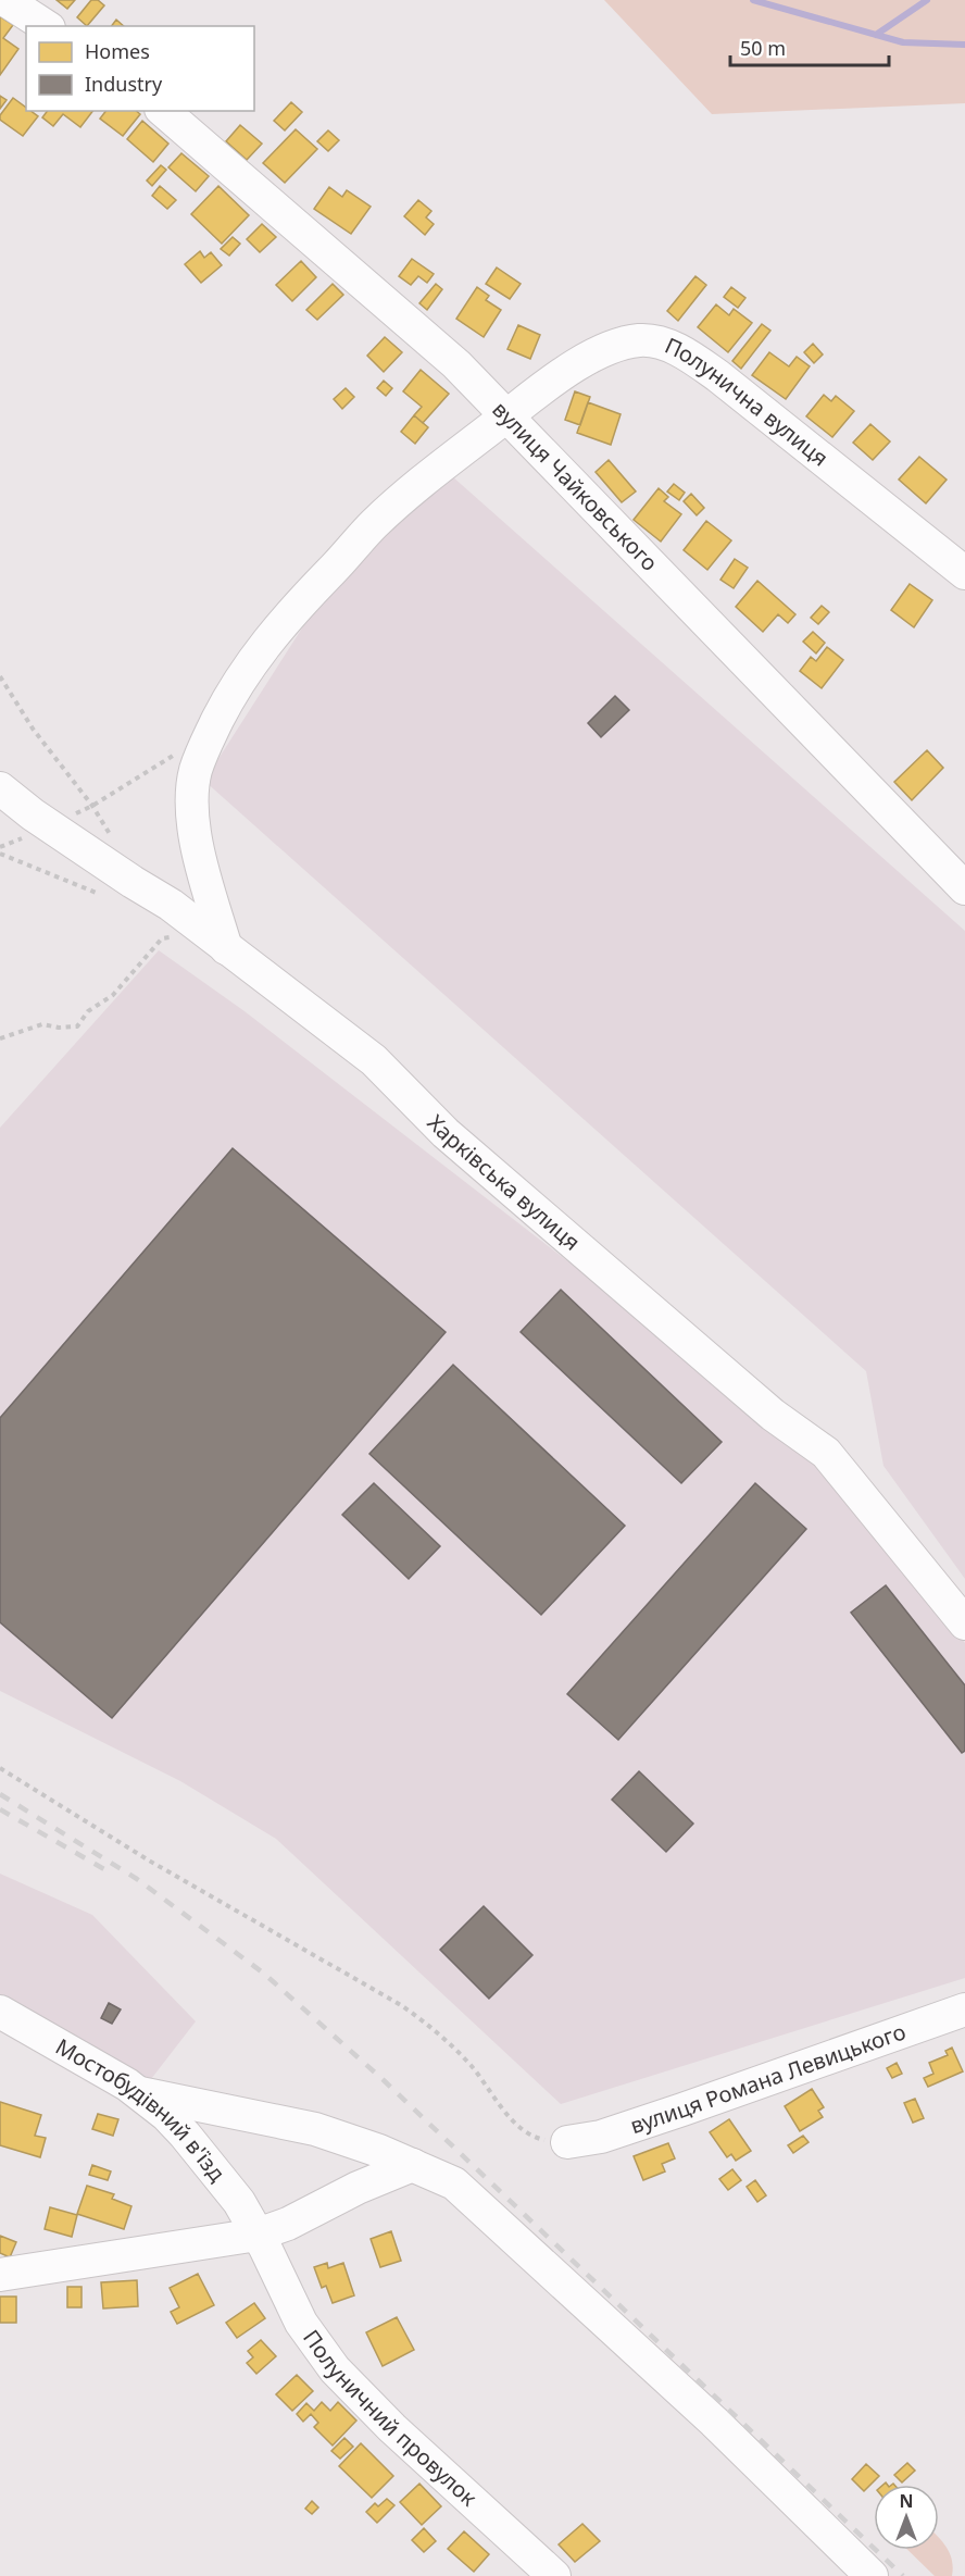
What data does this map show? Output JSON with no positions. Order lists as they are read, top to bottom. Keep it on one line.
{"streets":{"street":["Полунична вулиця","вулиця Чайковського","Харківська вулиця","вулиця Романа Левицького","Мостобудівний в'їзд","Полуничний провулок"]},"crossings":[["Полунична вулиця","вулиця Чайковського"],["Полунична вулиця","Харківська вулиця"],["Мостобудівний в'їзд","Полуничний провулок"]],"legend":["Homes","Industry"],"scale_bar":"50 m","north":"top"}
